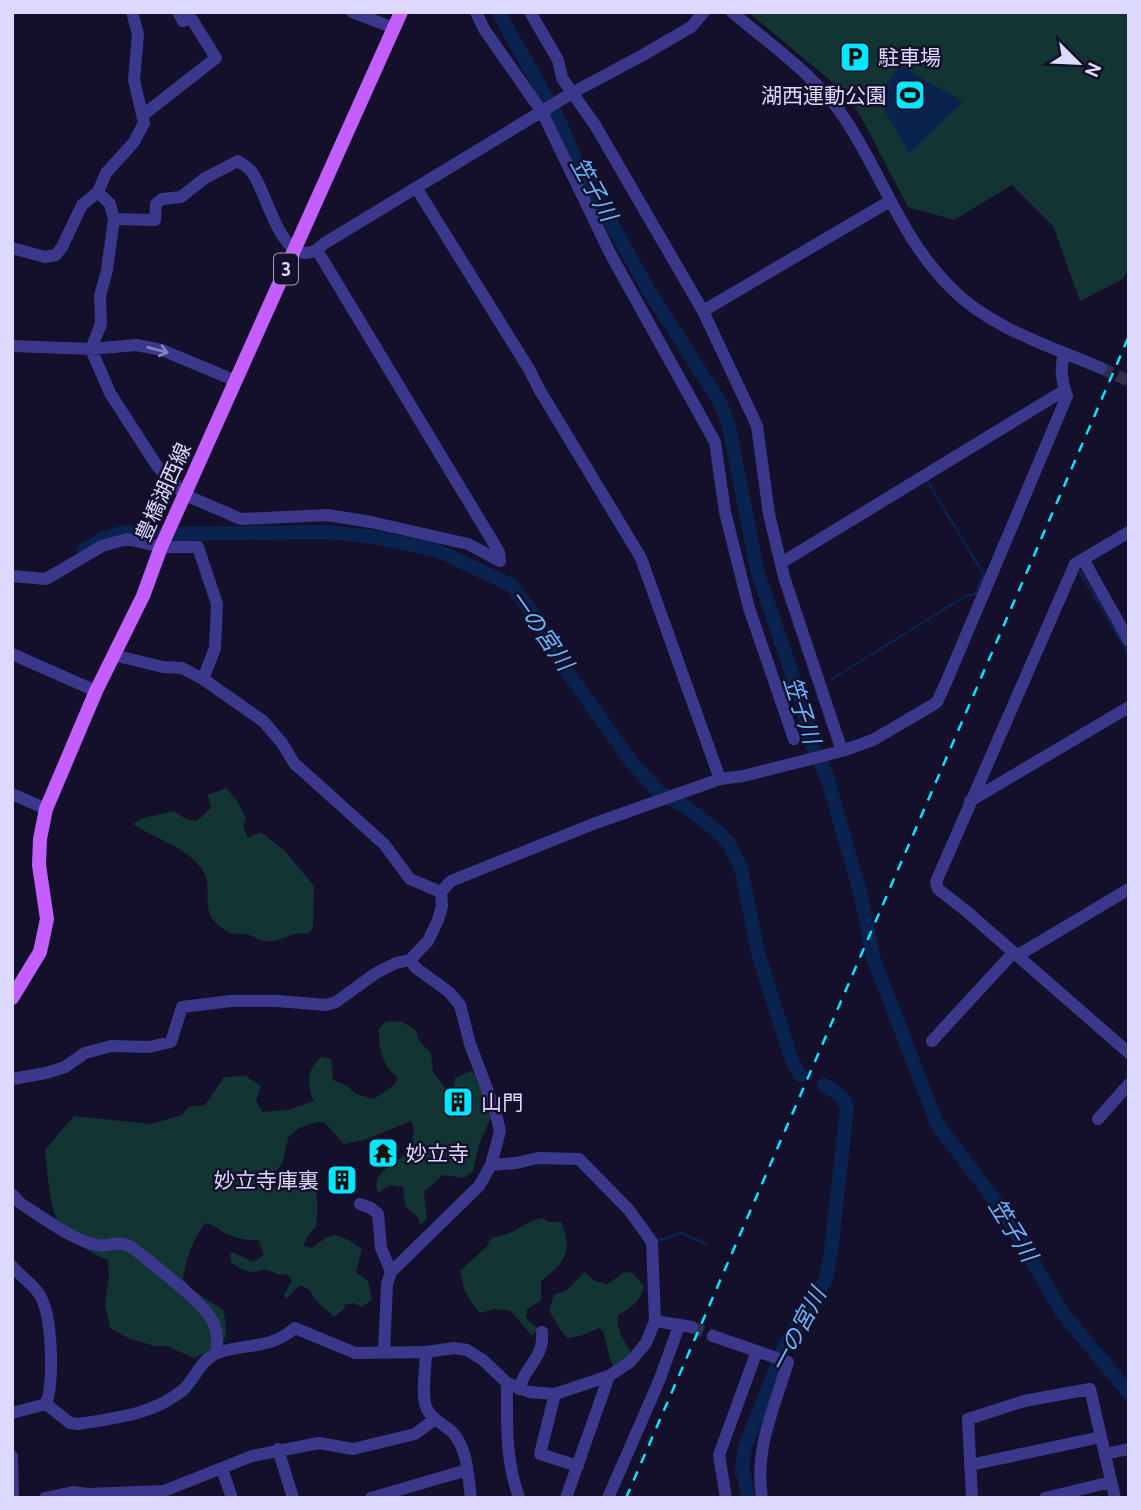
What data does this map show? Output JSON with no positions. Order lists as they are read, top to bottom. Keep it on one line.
{"streets":{"main road":["3","豊橋湖西線"]},"water":["笠子川","一の宮川"],"places":{"parking":["駐車場"],"sports":["湖西運動公園"],"building":["山門","妙立寺庫裏"],"temple":["妙立寺"]},"north":"bottom right"}
